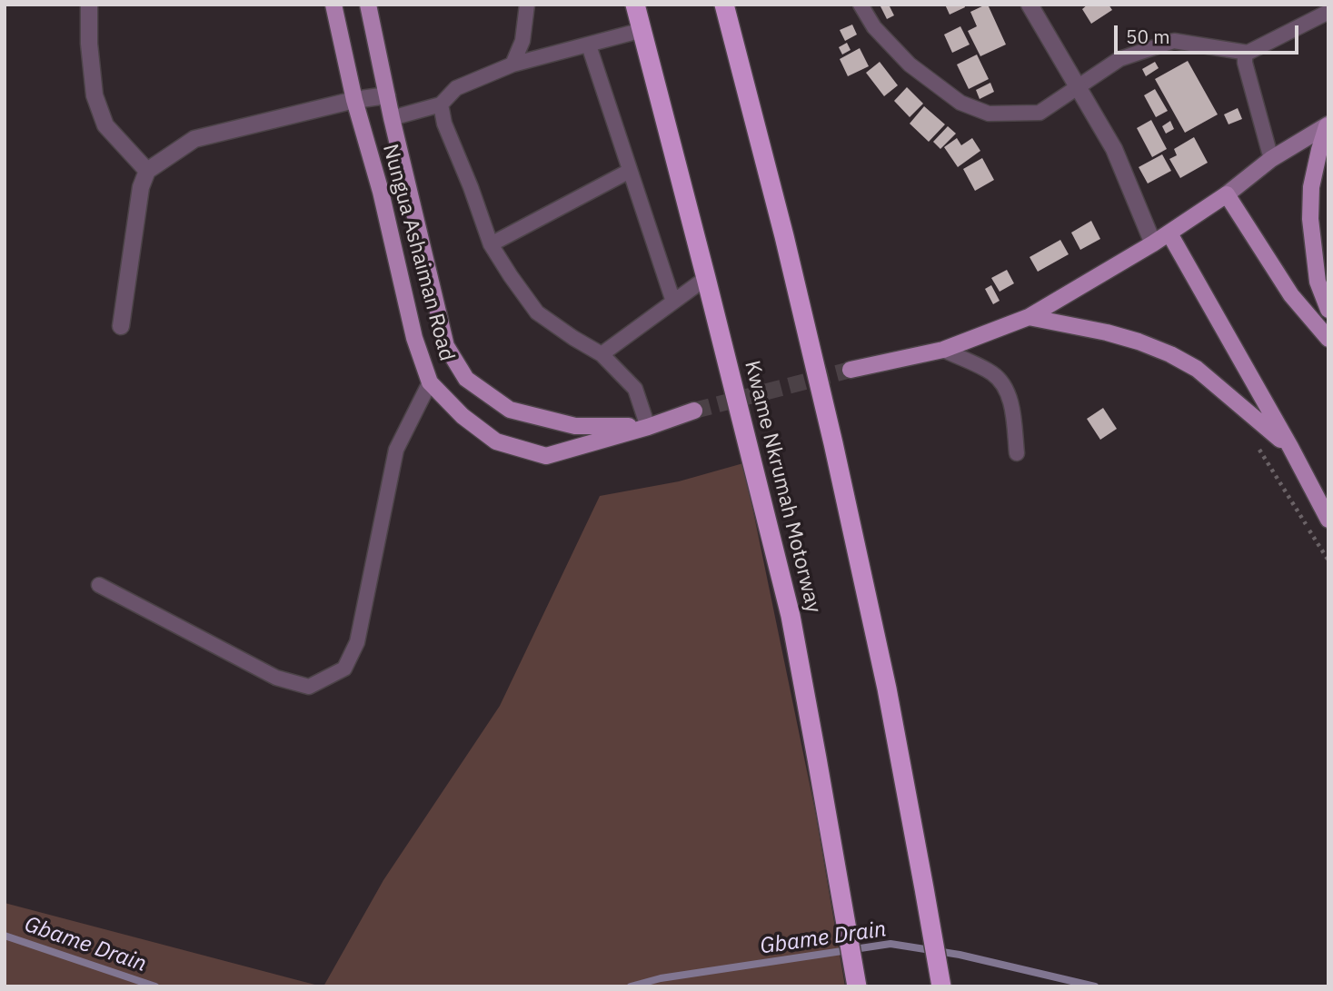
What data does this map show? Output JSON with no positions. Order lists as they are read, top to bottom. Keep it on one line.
{"streets":{"highway":["Kwame Nkrumah Motorway"],"main road":["Nungua Ashaiman Road"]},"water":["Gbame Drain"],"scale_bar":"50 m"}
